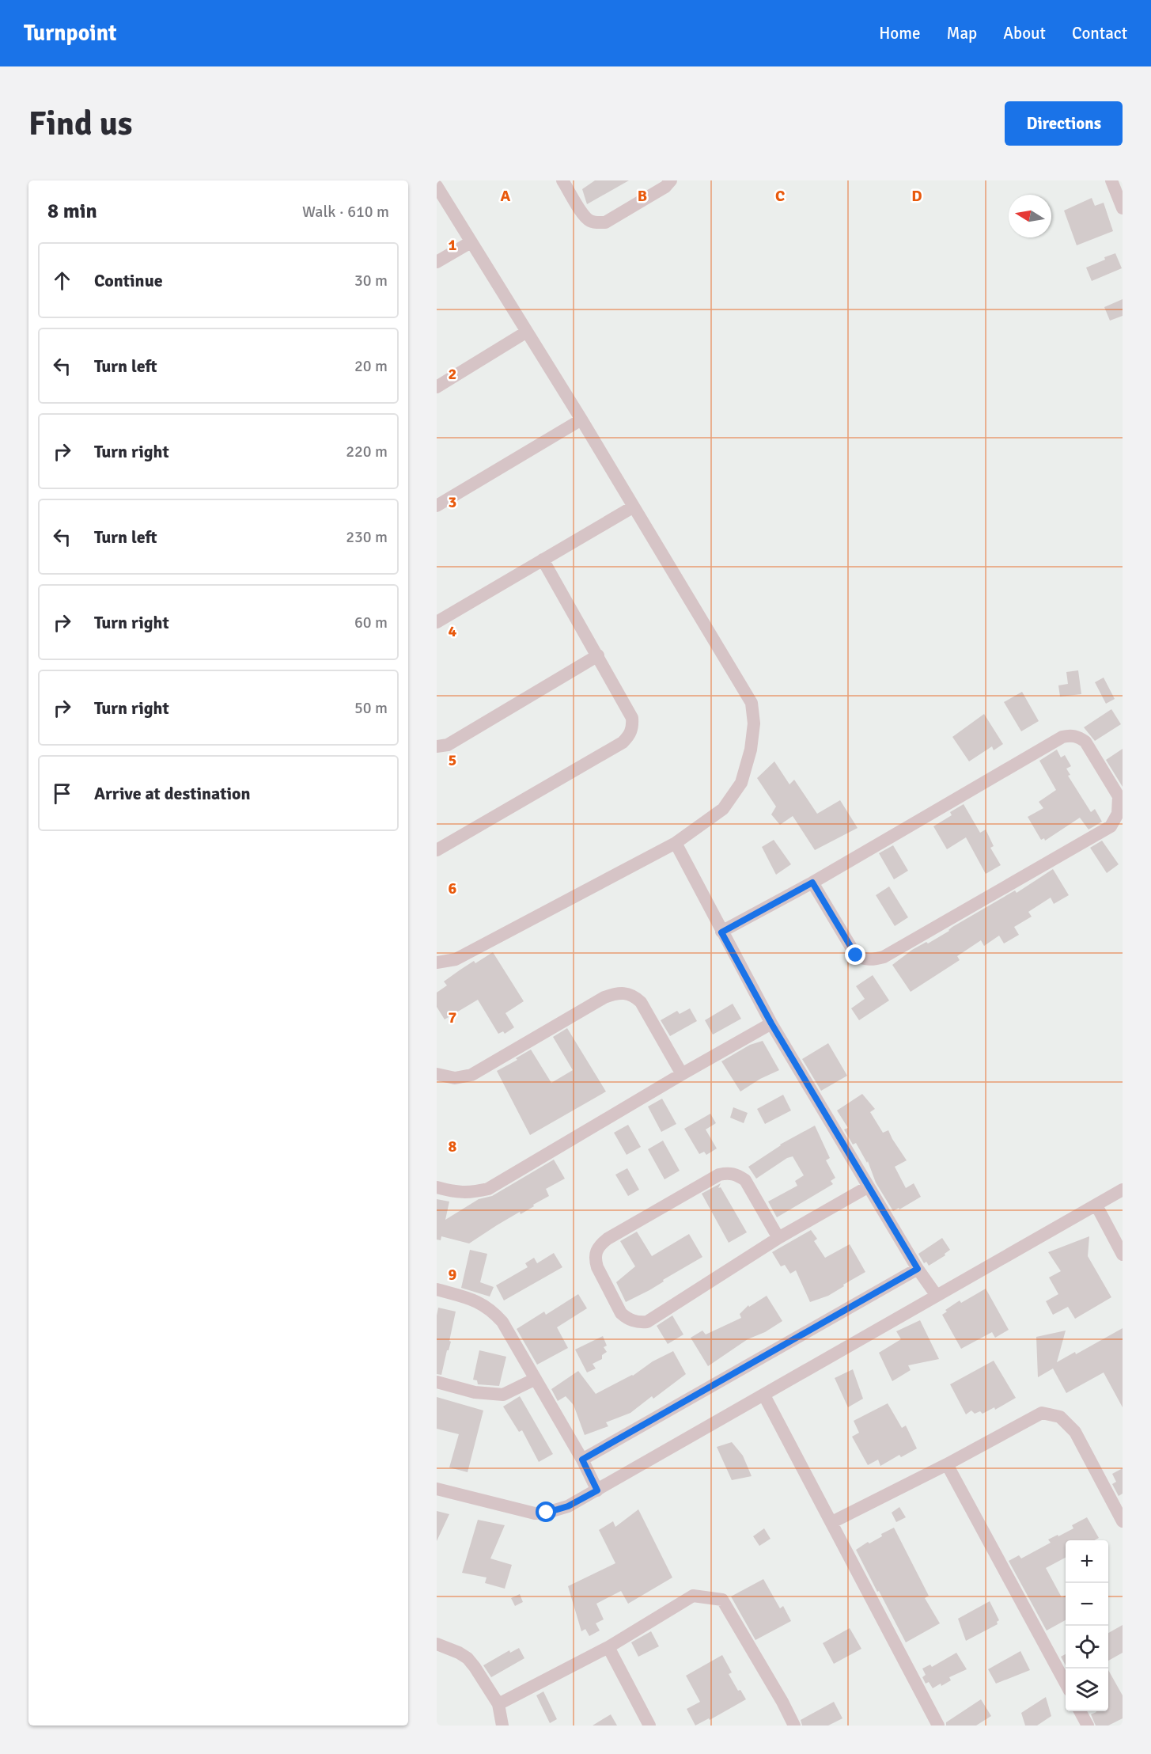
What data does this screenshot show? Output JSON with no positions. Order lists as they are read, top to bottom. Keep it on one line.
{"north":"left","page":{"header":"Turnpoint","nav":["Home","Map","About","Contact"],"buttons":"Directions","title":"Find us","heading":["8 min","Walk · 610 m"],"list":[["Continue","30 m"],["Turn left","20 m"],["Turn right","220 m"],["Turn left","230 m"],["Turn right","60 m"],["Turn right","50 m"],"Arrive at destination"],"map_buttons":["+","−"]},"grid":{"columns":["A","B","C","D"],"rows":["1","2","3","4","5","6","7","8","9"]}}
